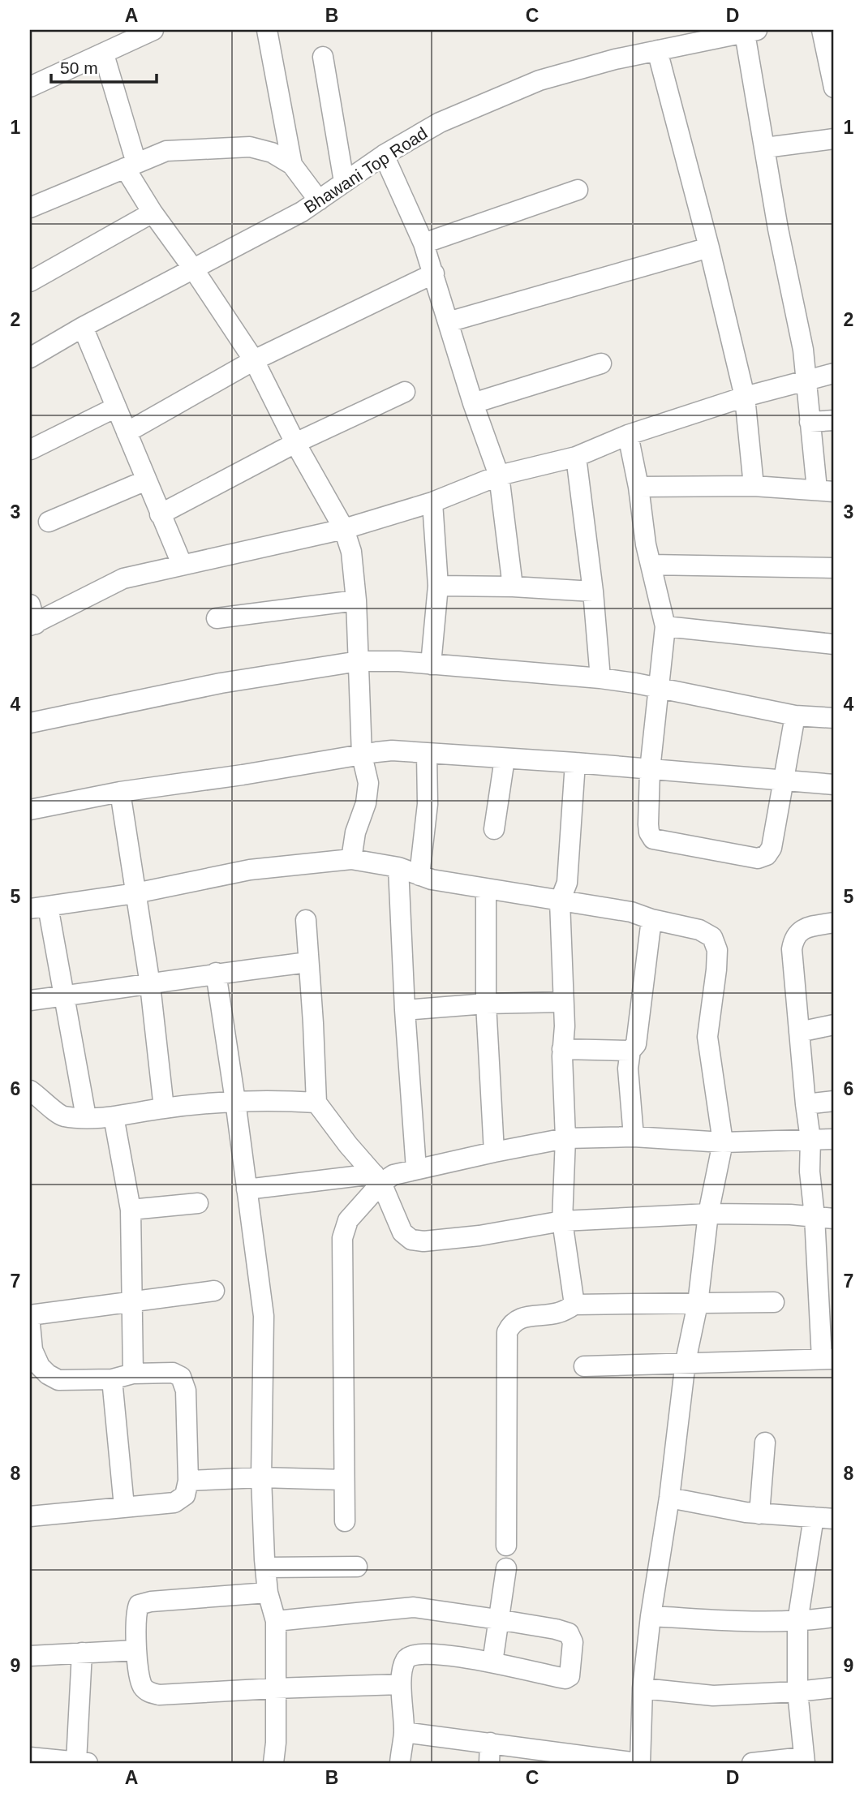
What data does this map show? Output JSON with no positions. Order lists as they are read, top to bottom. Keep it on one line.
{"streets":{"street":["Bhawani Top Road"]},"scale_bar":"50 m","grid":{"columns":["A","B","C","D"],"rows":["1","2","3","4","5","6","7","8","9"]}}
